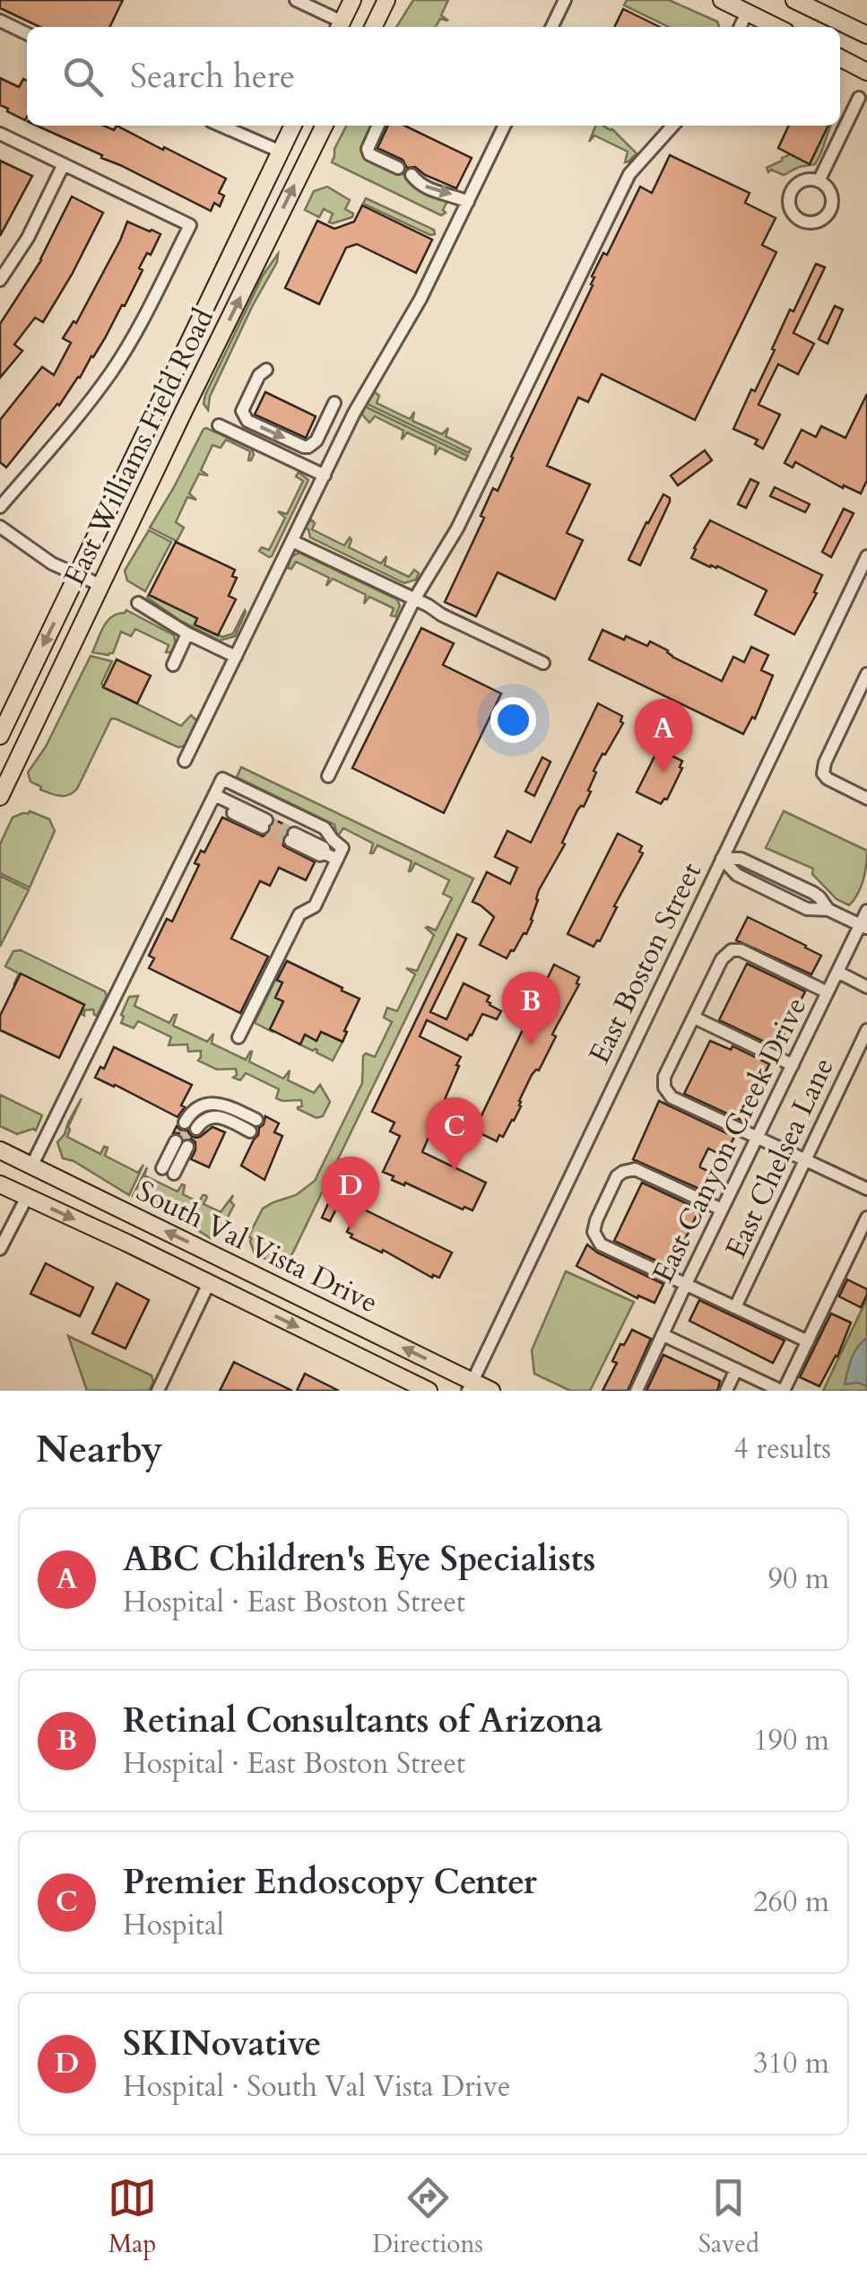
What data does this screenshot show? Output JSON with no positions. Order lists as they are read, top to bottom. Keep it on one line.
{"streets":{"main road":["East Williams Field Road","South Val Vista Drive"],"street":["East Boston Street","East Canyon Creek Drive","East Chelsea Lane"]},"crossings":[["East Boston Street","South Val Vista Drive"]],"page":{"search":"Search here","pins":["A","B","C","D"],"heading":["Nearby","4 results"],"list":[{"mark":"A","name":"ABC Children's Eye Specialists","note":"Hospital · East Boston Street","value":"90 m"},{"mark":"B","name":"Retinal Consultants of Arizona","note":"Hospital · East Boston Street","value":"190 m"},{"mark":"C","name":"Premier Endoscopy Center","note":"Hospital","value":"260 m"},{"mark":"D","name":"SKINovative","note":"Hospital · South Val Vista Drive","value":"310 m"}],"nav":["Map","Directions","Saved"]}}
